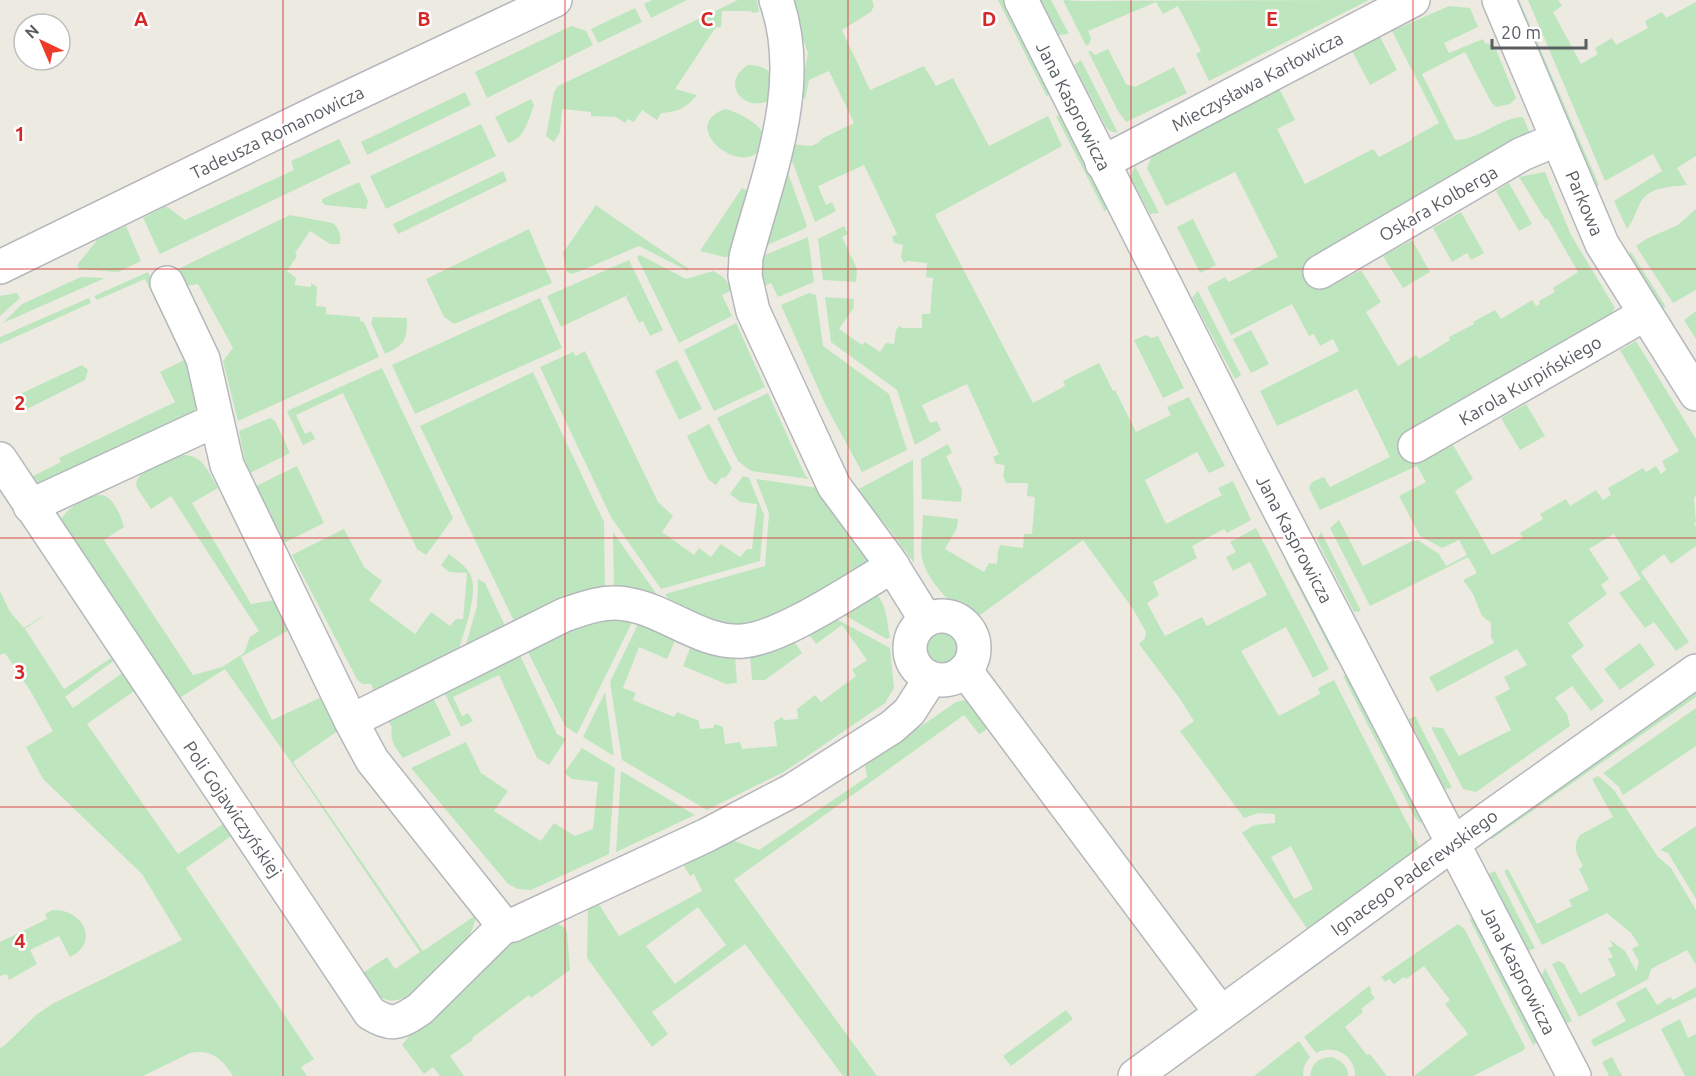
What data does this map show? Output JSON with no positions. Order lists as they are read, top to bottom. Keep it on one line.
{"streets":{"street":["Mieczysława Karłowicza","Jana Kasprowicza","Tadeusza Romanowicza","Oskara Kolberga","Parkowa","Karola Kurpińskiego","Poli Gojawiczyńskiej","Ignacego Paderewskiego"]},"crossings":[["Mieczysława Karłowicza","Jana Kasprowicza"],["Jana Kasprowicza","Ignacego Paderewskiego"],["Oskara Kolberga","Parkowa"],["Parkowa","Karola Kurpińskiego"]],"scale_bar":"20 m","north":"top left","grid":{"columns":["A","B","C","D","E"],"rows":["1","2","3","4"]}}
